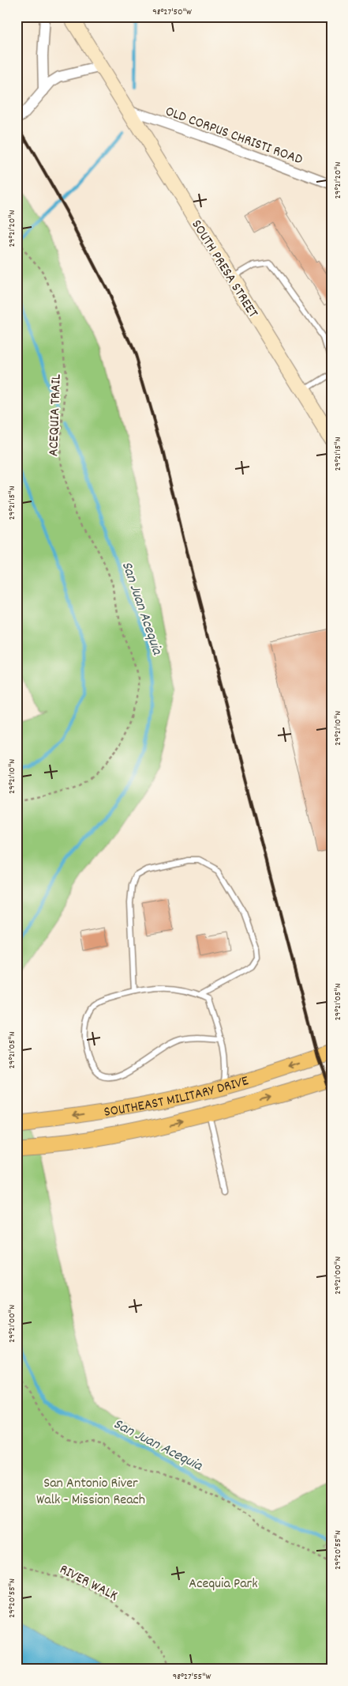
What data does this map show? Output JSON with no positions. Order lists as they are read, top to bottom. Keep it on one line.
{"streets":{"main road":["SOUTH PRESA STREET","SOUTHEAST MILITARY DRIVE"],"street":["OLD CORPUS CHRISTI ROAD"],"path":["ACEQUIA TRAIL","RIVER WALK"]},"crossings":[["OLD CORPUS CHRISTI ROAD","SOUTH PRESA STREET"]],"water":["San Juan Acequia"],"parks":["San Antonio River Walk - Mission Reach","Acequia Park"],"coordinates":["98°27'50\"W","29°21'20\"N","29°21'15\"N","29°21'10\"N","29°21'05\"N","29°21'00\"N","29°20'55\"N","98°27'55\"W"]}
